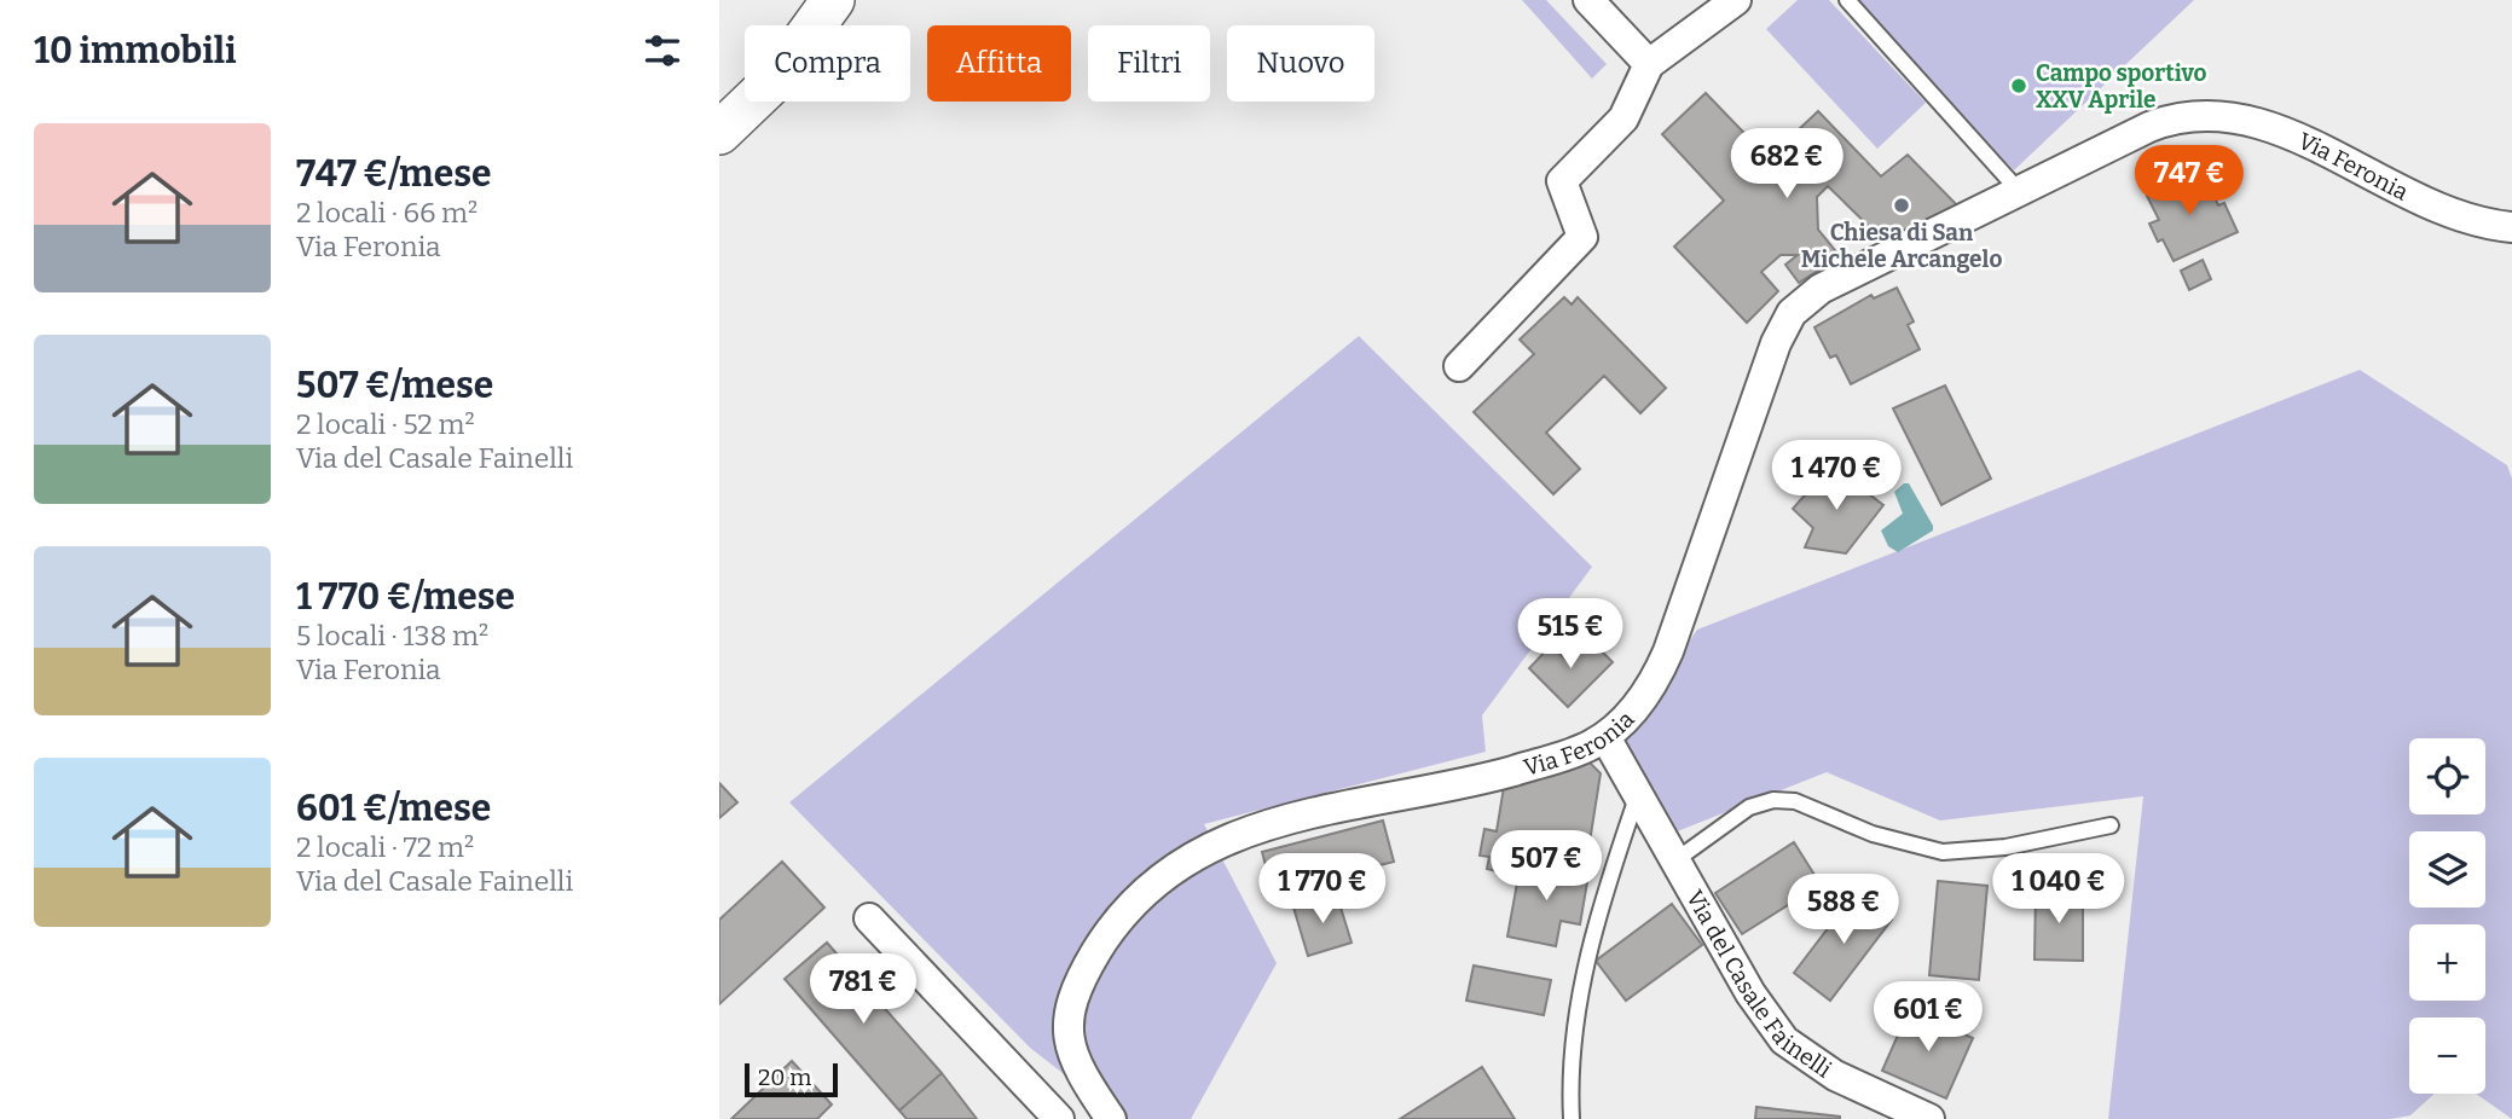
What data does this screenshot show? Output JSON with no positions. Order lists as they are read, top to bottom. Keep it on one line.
{"streets":{"street":["Via Feronia","Via del Casale Fainelli"]},"crossings":[["Via Feronia","Via del Casale Fainelli"]],"places":["Campo sportivo XXV Aprile","Chiesa di San Michele Arcangelo"],"scale_bar":"20 m","page":{"heading":"10 immobili","chip":["Compra","Affitta","Filtri","Nuovo"],"list":[{"name":"747 €/mese","note":"2 locali · 66 m² · Via Feronia"},{"name":"507 €/mese","note":"2 locali · 52 m² · Via del Casale Fainelli"},{"name":"1 770 €/mese","note":"5 locali · 138 m² · Via Feronia"},{"name":"601 €/mese","note":"2 locali · 72 m² · Via del Casale Fainelli"}],"price":["682 €","747 €","1 470 €","515 €","507 €","1 770 €","1 040 €","588 €","781 €","601 €"],"map_buttons":["+","−"],"scale":"20 m"}}
